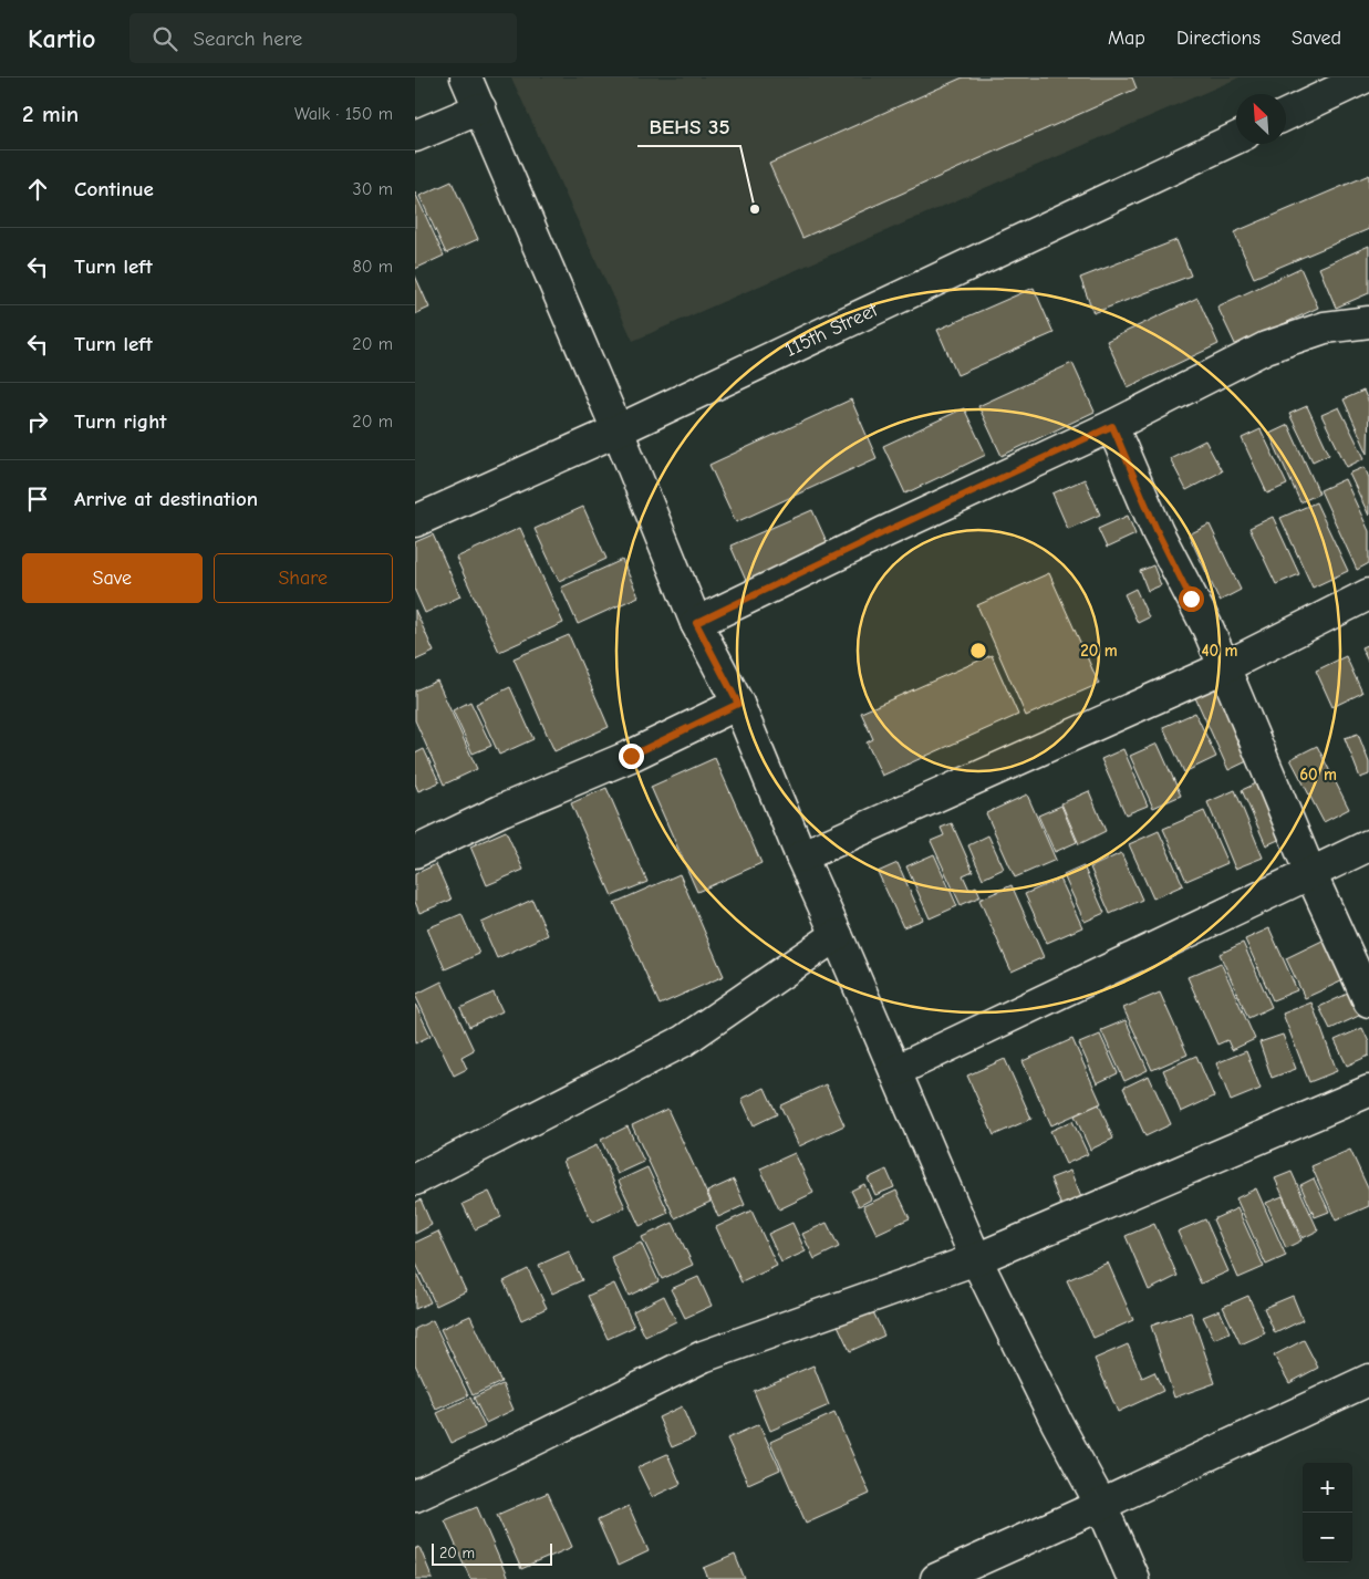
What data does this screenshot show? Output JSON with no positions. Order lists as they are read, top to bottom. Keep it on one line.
{"streets":{"street":["115th Street"]},"places":["BEHS 35"],"scale_bar":"20 m","north":"top left","page":{"header":"Kartio","search":"Search here","nav":["Map","Directions","Saved"],"heading":["2 min","Walk · 150 m"],"list":[["Continue","30 m"],["Turn left","80 m"],["Turn left","20 m"],["Turn right","20 m"],"Arrive at destination"],"buttons":["Save","Share"],"map_buttons":["+","−"],"scale":"20 m"},"rings":["20 m","40 m","60 m"]}
